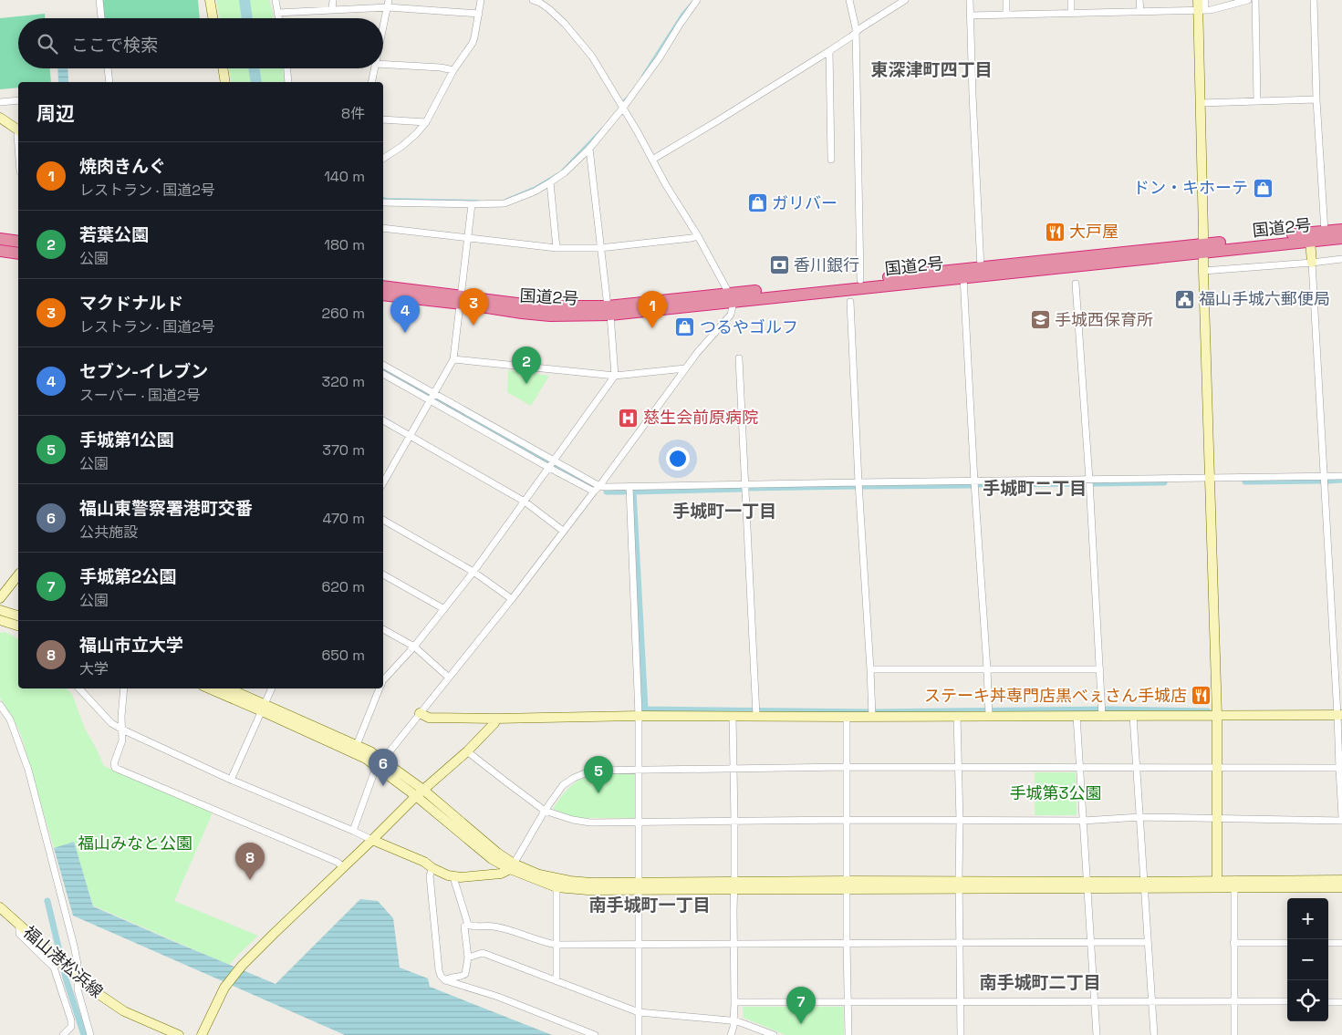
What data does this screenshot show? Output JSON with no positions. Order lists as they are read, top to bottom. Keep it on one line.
{"streets":{"highway":["国道2号"],"street":["福山港松浜線"]},"districts":["東深津町四丁目","手城町二丁目","手城町一丁目","南手城町一丁目","南手城町二丁目"],"parks":["手城第3公園","福山みなと公園"],"places":{"shop":["ドン・キホーテ","ガリバー","つるやゴルフ"],"restaurant":["大戸屋","ステーキ丼専門店黒べぇさん手城店"],"bank":["香川銀行"],"public building":["福山手城六郵便局"],"school or university":["手城西保育所"],"hospital":["慈生会前原病院"]},"page":{"search":"ここで検索","heading":["周辺","8件"],"list":[{"mark":"1","name":"焼肉きんぐ","note":"レストラン · 国道2号","value":"140 m"},{"mark":"2","name":"若葉公園","note":"公園","value":"180 m"},{"mark":"3","name":"マクドナルド","note":"レストラン · 国道2号","value":"260 m"},{"mark":"4","name":"セブン-イレブン","note":"スーパー · 国道2号","value":"320 m"},{"mark":"5","name":"手城第1公園","note":"公園","value":"370 m"},{"mark":"6","name":"福山東警察署港町交番","note":"公共施設","value":"470 m"},{"mark":"7","name":"手城第2公園","note":"公園","value":"620 m"},{"mark":"8","name":"福山市立大学","note":"大学","value":"650 m"}],"pins":["3","1","4","2","6","5","8","7"],"map_buttons":["+","−"]}}
